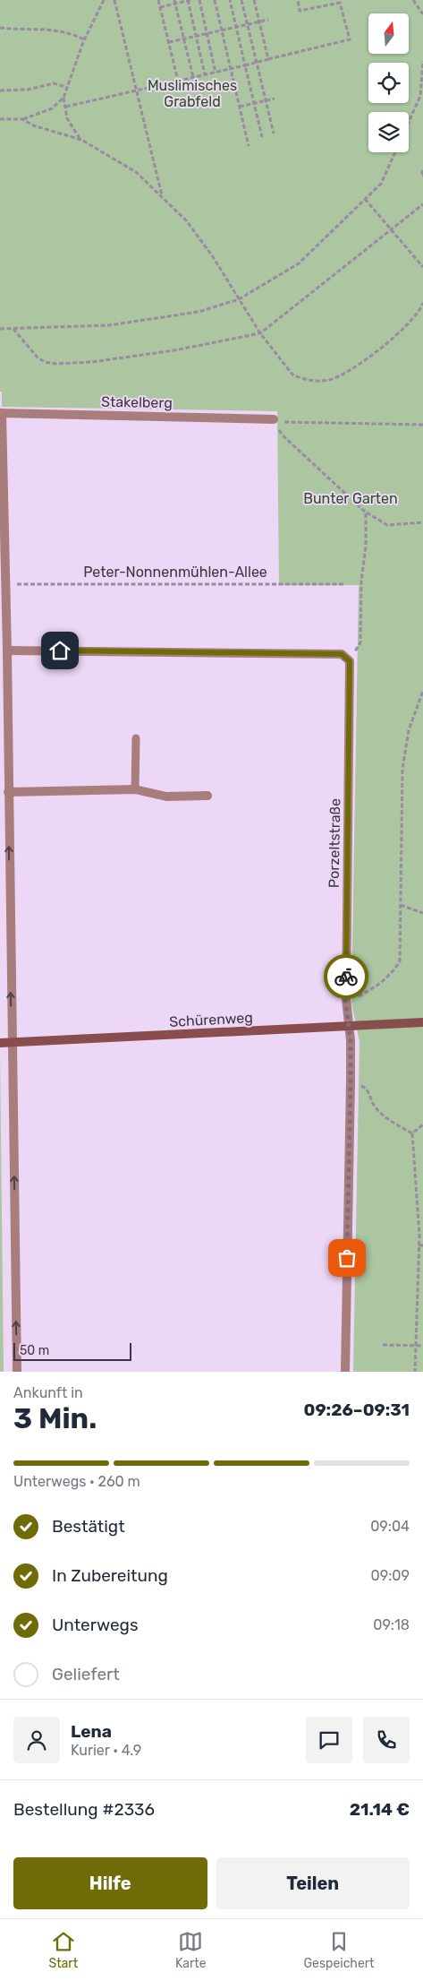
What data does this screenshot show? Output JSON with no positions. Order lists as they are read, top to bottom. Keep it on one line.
{"streets":{"main road":["Schürenweg"],"street":["Stakelberg","Porzeltstraße"],"path":["Peter-Nonnenmühlen-Allee"]},"crossings":[["Porzeltstraße","Schürenweg"]],"parks":["Muslimisches Grabfeld","Bunter Garten"],"scale_bar":"50 m","north":"top","page":{"scale":"50 m","heading":["3 Min.","Ankunft in","09:26–09:31"],"panel":["Lena","Kurier · 4.9","Bestellung #2336","21.14 €"],"bar":"Unterwegs · 260 m","list":[["Bestätigt","09:04"],["In Zubereitung","09:09"],["Unterwegs","09:18"],"Geliefert"],"buttons":["Hilfe","Teilen"],"tabs":["Start","Karte","Gespeichert"]}}
